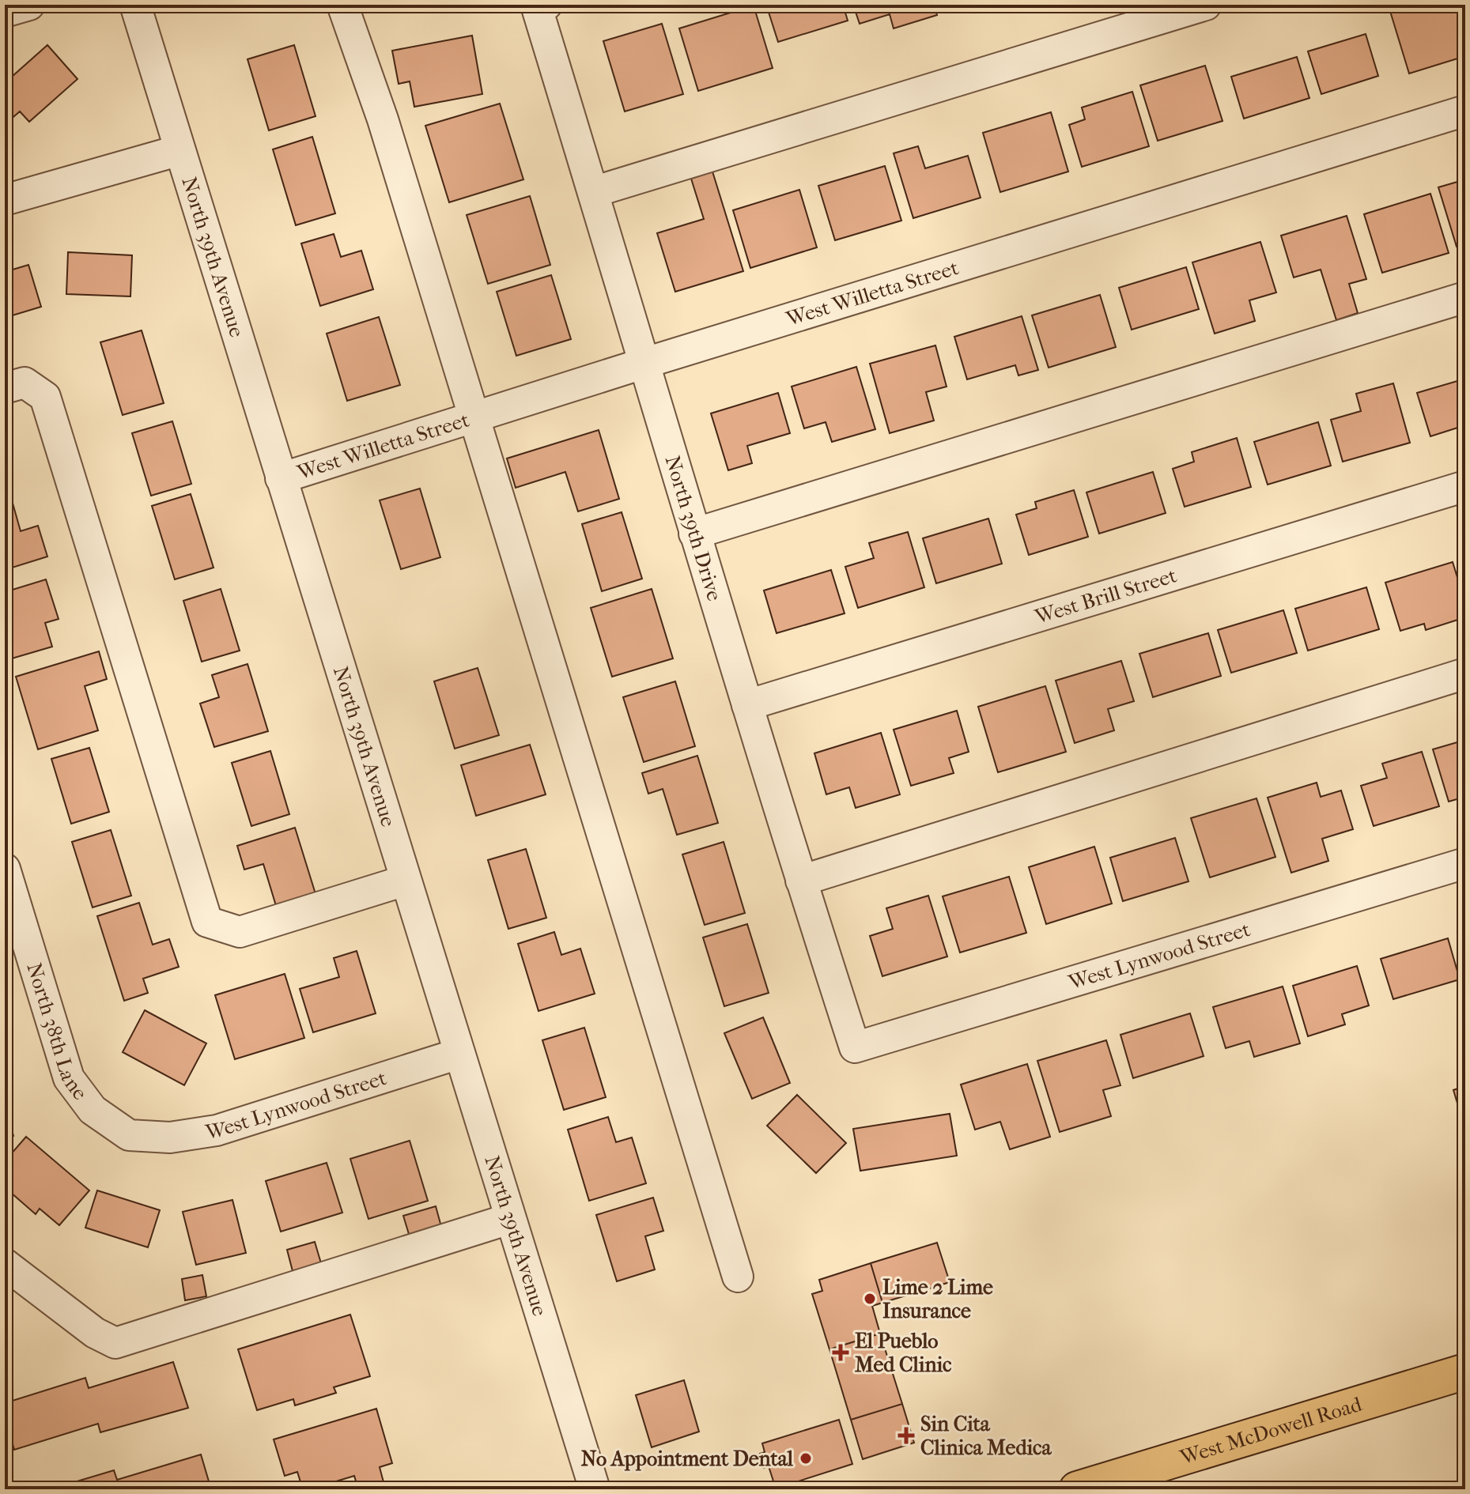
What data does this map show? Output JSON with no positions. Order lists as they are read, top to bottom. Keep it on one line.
{"streets":{"main road":["West McDowell Road"],"street":["North 39th Avenue","West Willetta Street","North 39th Drive","West Brill Street","West Lynwood Street","North 38th Lane"]},"crossings":[["North 39th Avenue","West Willetta Street"],["North 39th Avenue","West Lynwood Street"],["West Willetta Street","North 39th Drive"],["North 39th Drive","West Brill Street"],["North 39th Drive","West Lynwood Street"],["West Lynwood Street","North 38th Lane"]],"places":{"other":["Lime 2 Lime Insurance","No Appointment Dental"],"health":["El Pueblo Med Clinic","Sin Cita Clinica Medica"]}}
